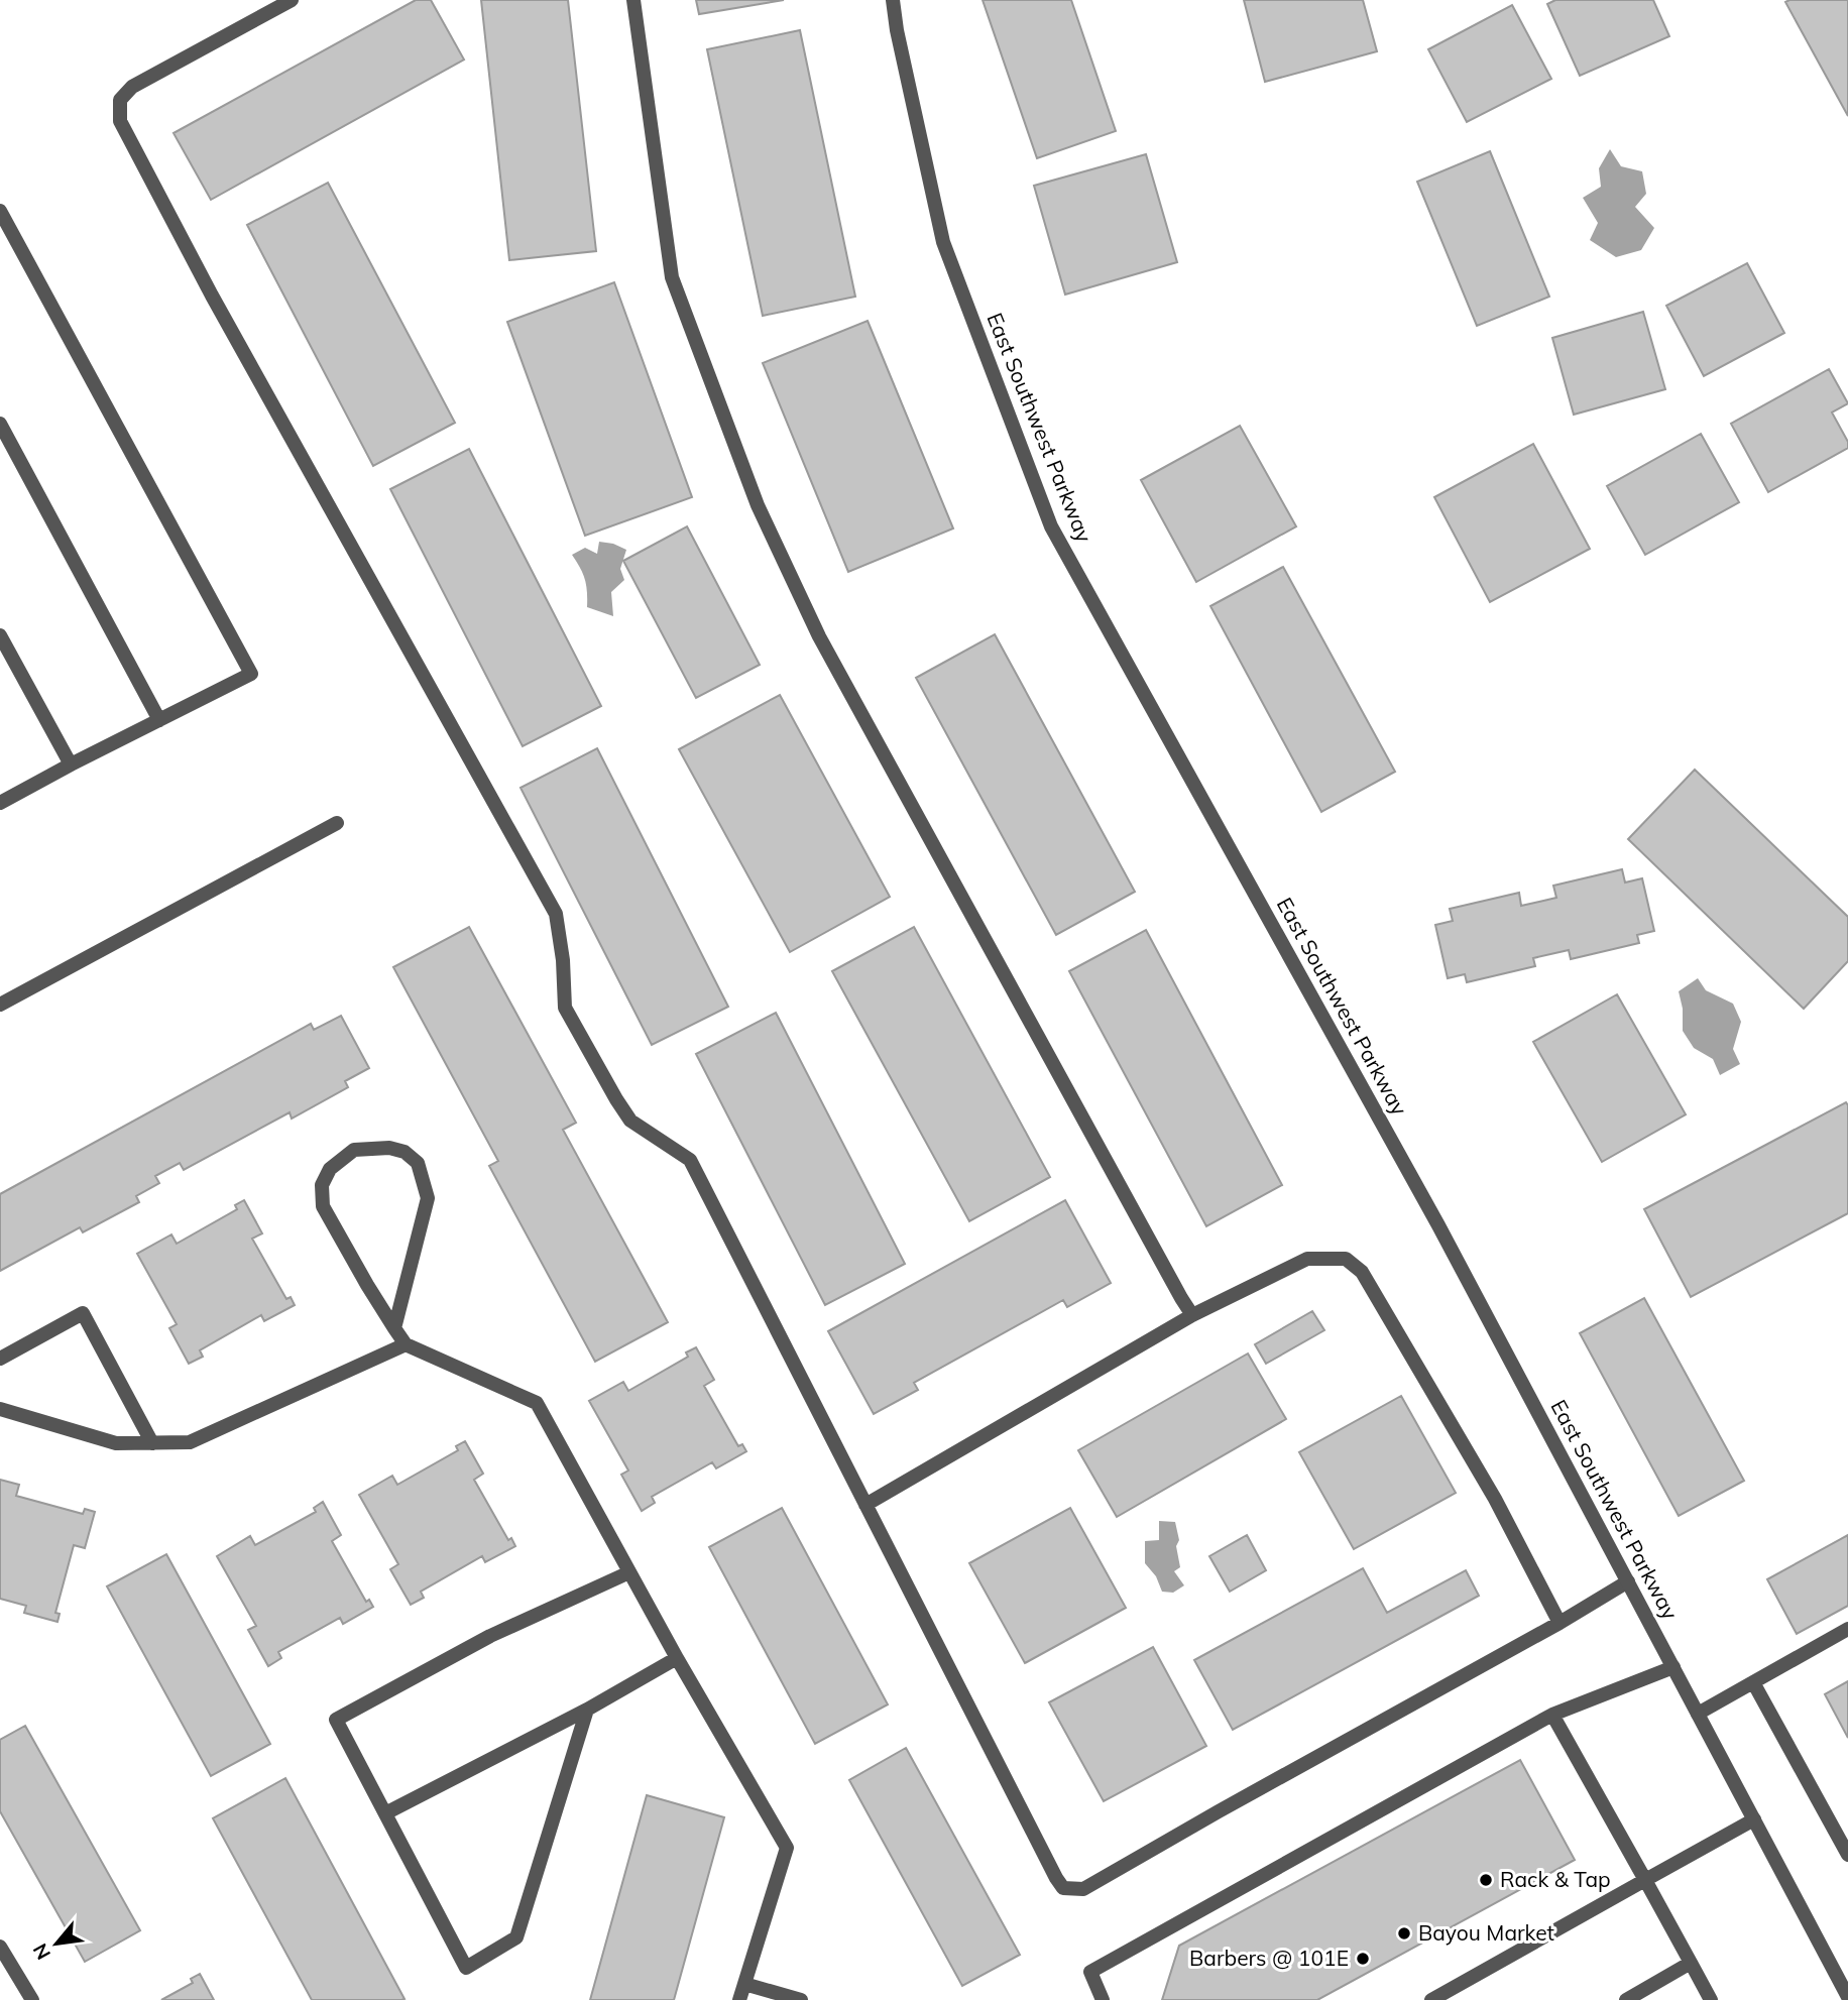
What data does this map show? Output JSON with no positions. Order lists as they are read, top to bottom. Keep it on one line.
{"streets":{"street":["East Southwest Parkway"]},"places":["Rack & Tap","Bayou Market","Barbers @ 101E"],"north":"bottom left"}
